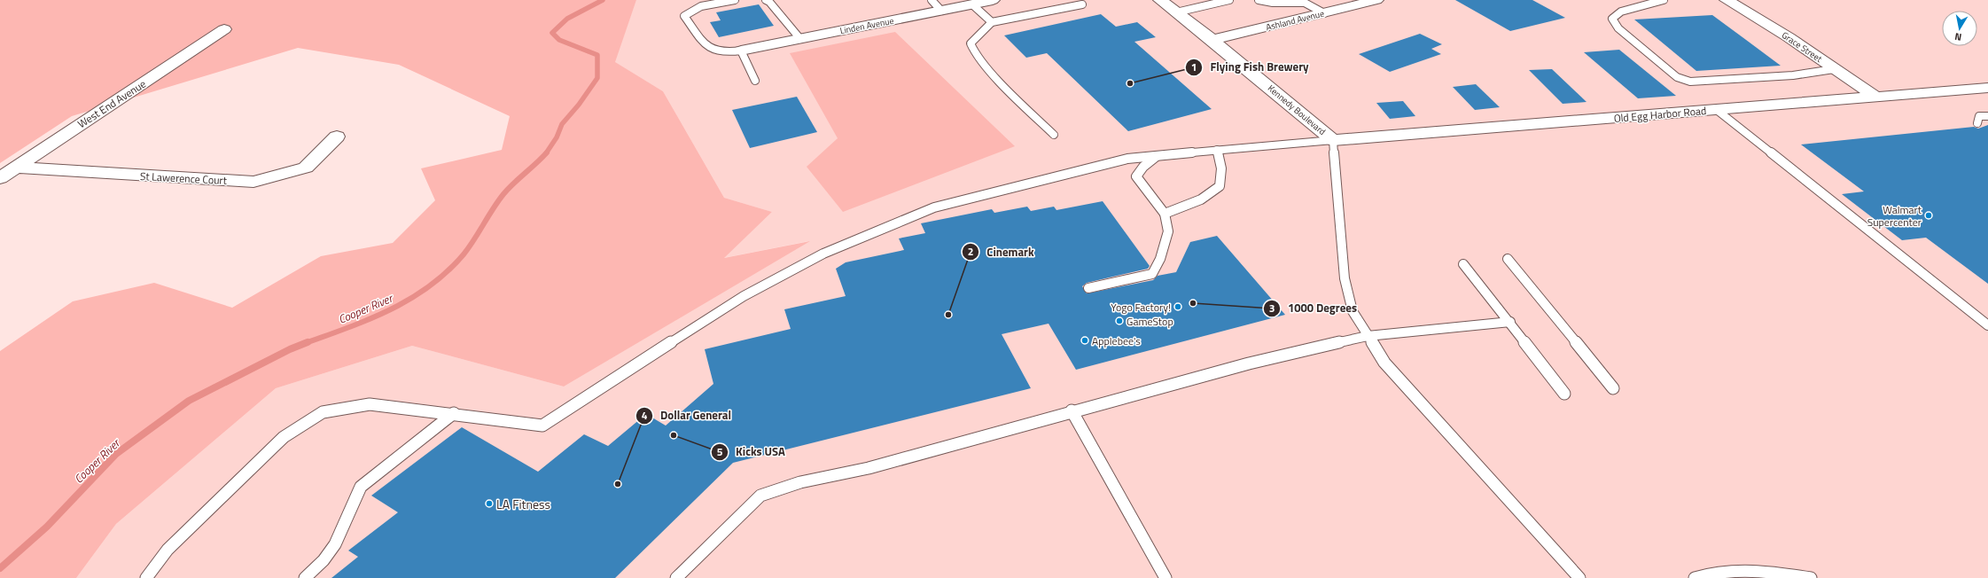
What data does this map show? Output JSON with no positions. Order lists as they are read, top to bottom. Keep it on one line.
{"streets":{"street":["Ashland Avenue","Linden Avenue","Grace Street","West End Avenue","Kennedy Boulevard","Old Egg Harbor Road","St Lawerence Court"]},"crossings":[["Ashland Avenue","Kennedy Boulevard"],["Grace Street","Old Egg Harbor Road"],["West End Avenue","St Lawerence Court"],["Kennedy Boulevard","Old Egg Harbor Road"]],"water":["Cooper River"],"places":["Flying Fish Brewery","Walmart Supercenter","1000 Degrees","Yogo Factory!","Cinemark","GameStop","Applebee's","Kicks USA","Dollar General","LA Fitness"],"north":"bottom"}
